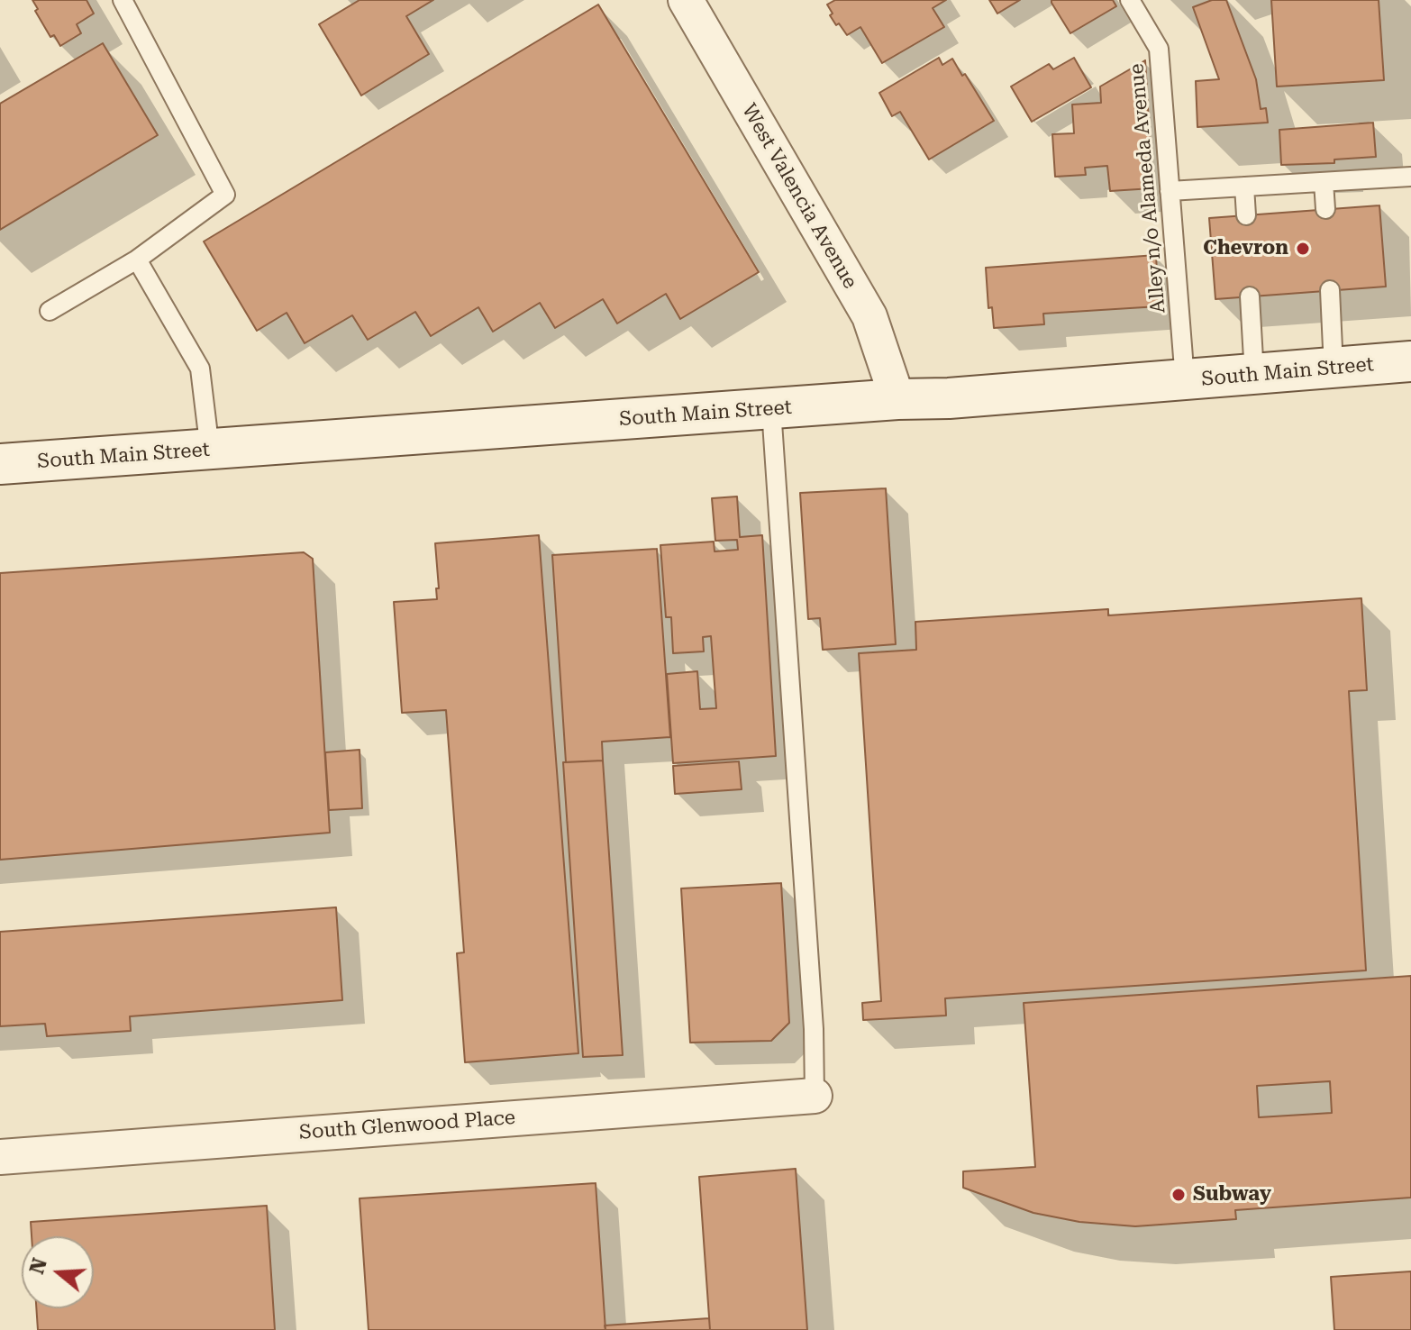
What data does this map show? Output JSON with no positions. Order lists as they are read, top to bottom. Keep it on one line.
{"streets":{"main road":["South Main Street"],"street":["West Valencia Avenue","South Glenwood Place"],"lane":["Alley n/o Alameda Avenue"]},"crossings":[["Alley n/o Alameda Avenue","South Main Street"],["West Valencia Avenue","South Main Street"]],"places":["Chevron","Subway"],"north":"left"}
